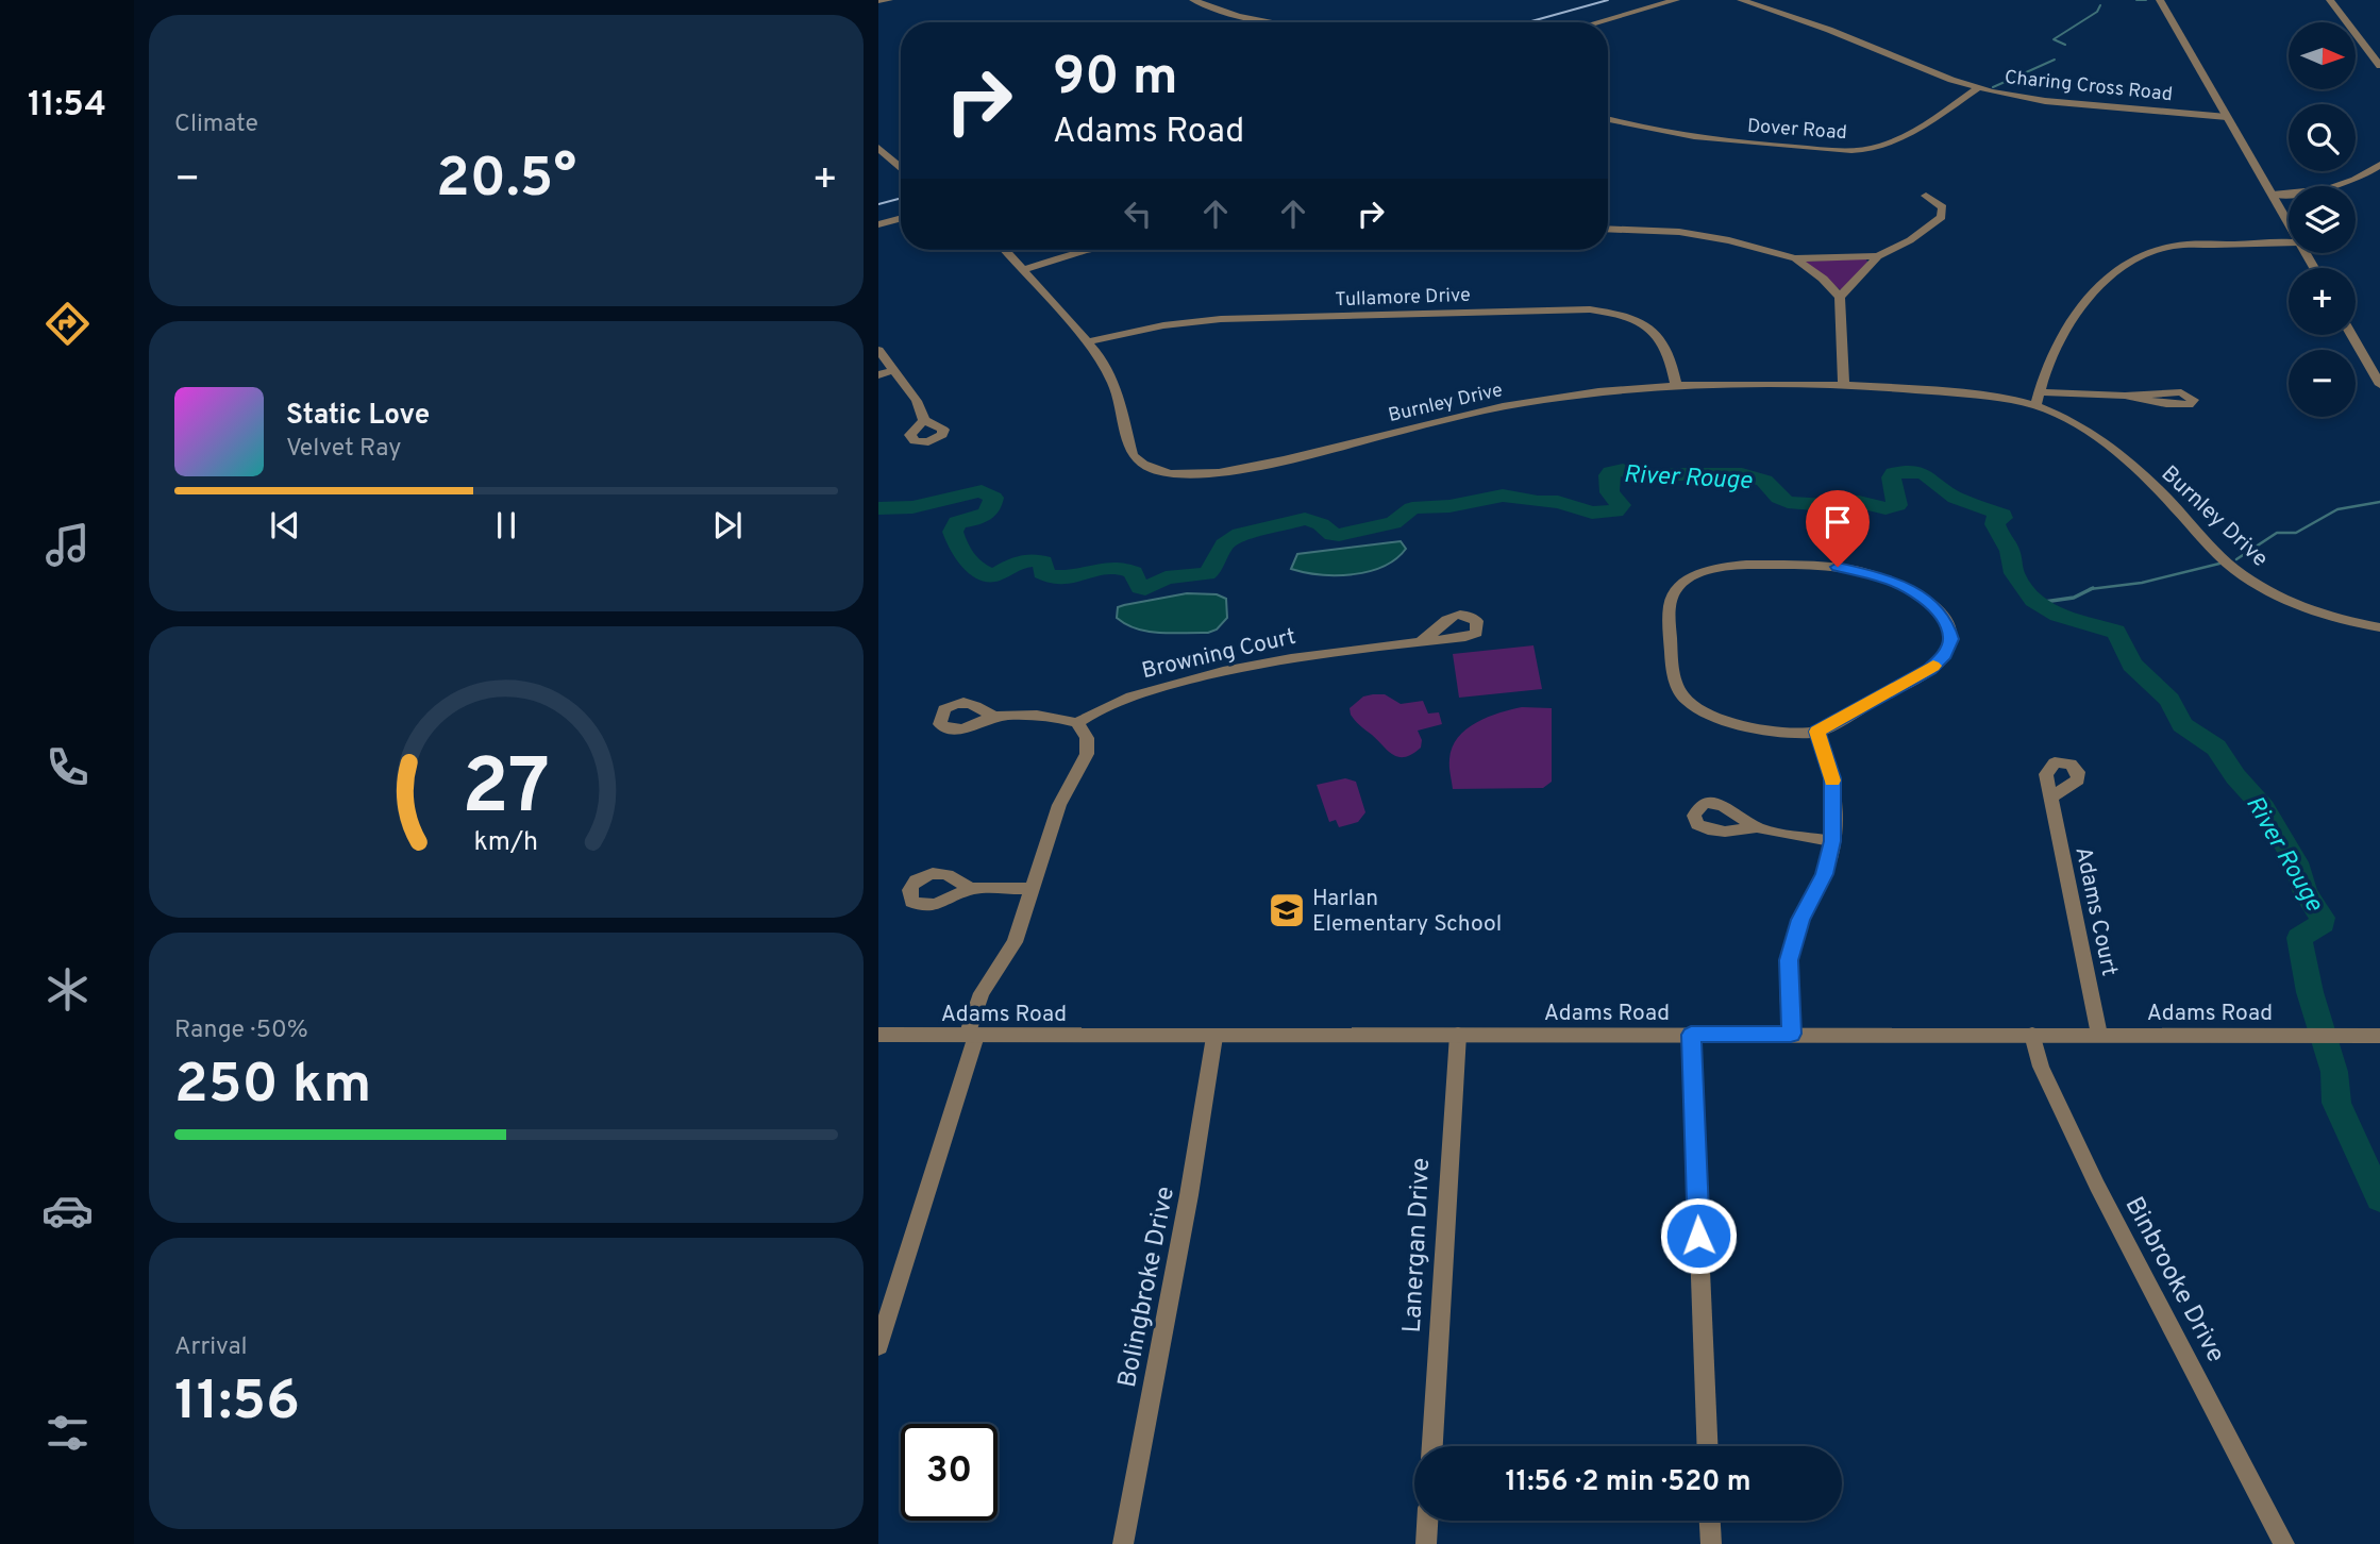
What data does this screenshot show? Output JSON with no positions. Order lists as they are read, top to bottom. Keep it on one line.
{"streets":{"street":["Charing Cross Road","Dover Road","Tullamore Drive","Burnley Drive","Browning Court","Adams Court","Adams Road","Lanergan Drive","Binbrooke Drive","Bolingbroke Drive"]},"crossings":[["Charing Cross Road","Dover Road"],["Tullamore Drive","Burnley Drive"],["Adams Court","Adams Road"],["Adams Road","Lanergan Drive"],["Adams Road","Binbrooke Drive"],["Adams Road","Bolingbroke Drive"]],"water":["River Rouge"],"places":{"school or university":["Harlan Elementary School"]},"north":"right","page":{"tabs":"11:54","tile":["Climate",["Range · 50%","250 km"],["Arrival","11:56"]],"map_buttons":["+","−"],"turn":["90 m","Adams Road"],"heat":["−","20.5°","+"],"song":["Static Love","Velvet Ray"],"limit":"30","trip":"11:56 · 2 min · 520 m","gauge":["27","km/h"]}}
